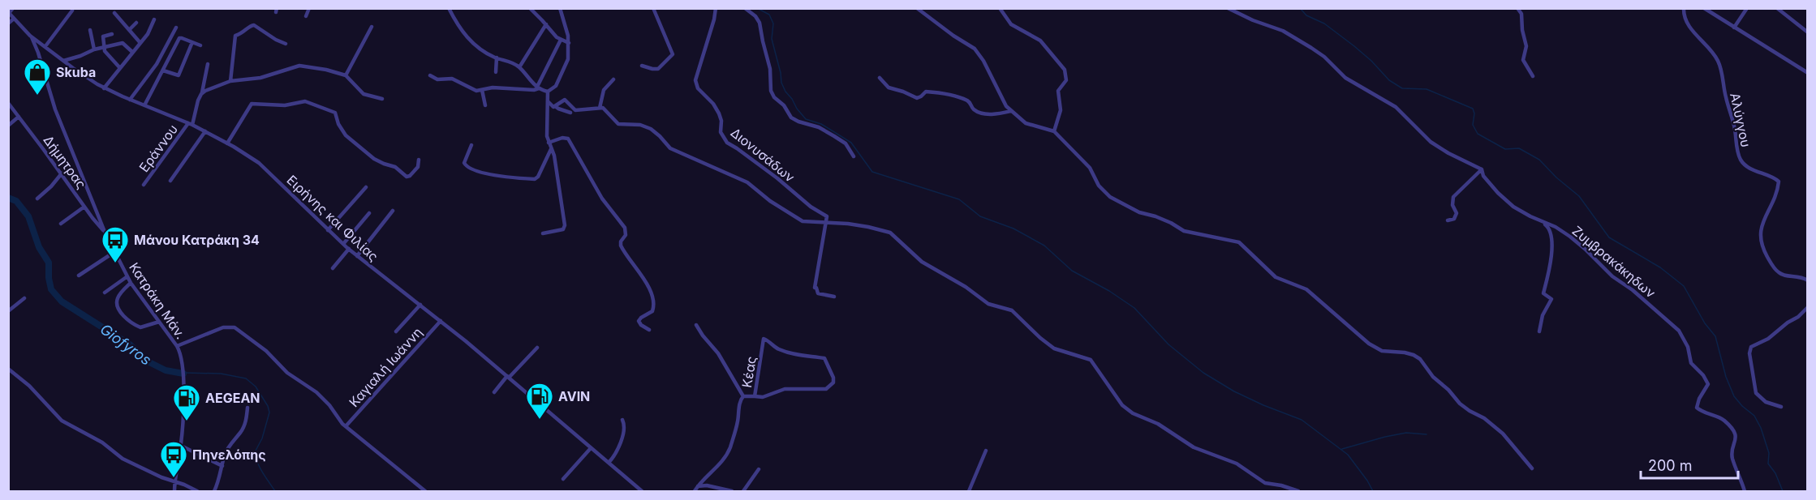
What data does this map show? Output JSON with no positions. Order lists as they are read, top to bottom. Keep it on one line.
{"streets":{"street":["Αλύγγου","Εράννου","Διονυσάδων","Δήμητρας","Ειρήνης και Φιλίας","Ζυμβρακάκηδων","Κατράκη Μάν.","Καγιαλή Ιωάννη","Κέας"]},"crossings":[["Εράννου","Ειρήνης και Φιλίας"],["Δήμητρας","Κατράκη Μάν."],["Ειρήνης και Φιλίας","Κατράκη Μάν."],["Ειρήνης και Φιλίας","Καγιαλή Ιωάννη"]],"water":["Giofyros"],"places":{"shop":["Skuba"],"bus stop":["Μάνου Κατράκη 34","Πηνελόπης"],"fuel station":["AVIN","AEGEAN"]},"scale_bar":"200 m"}
